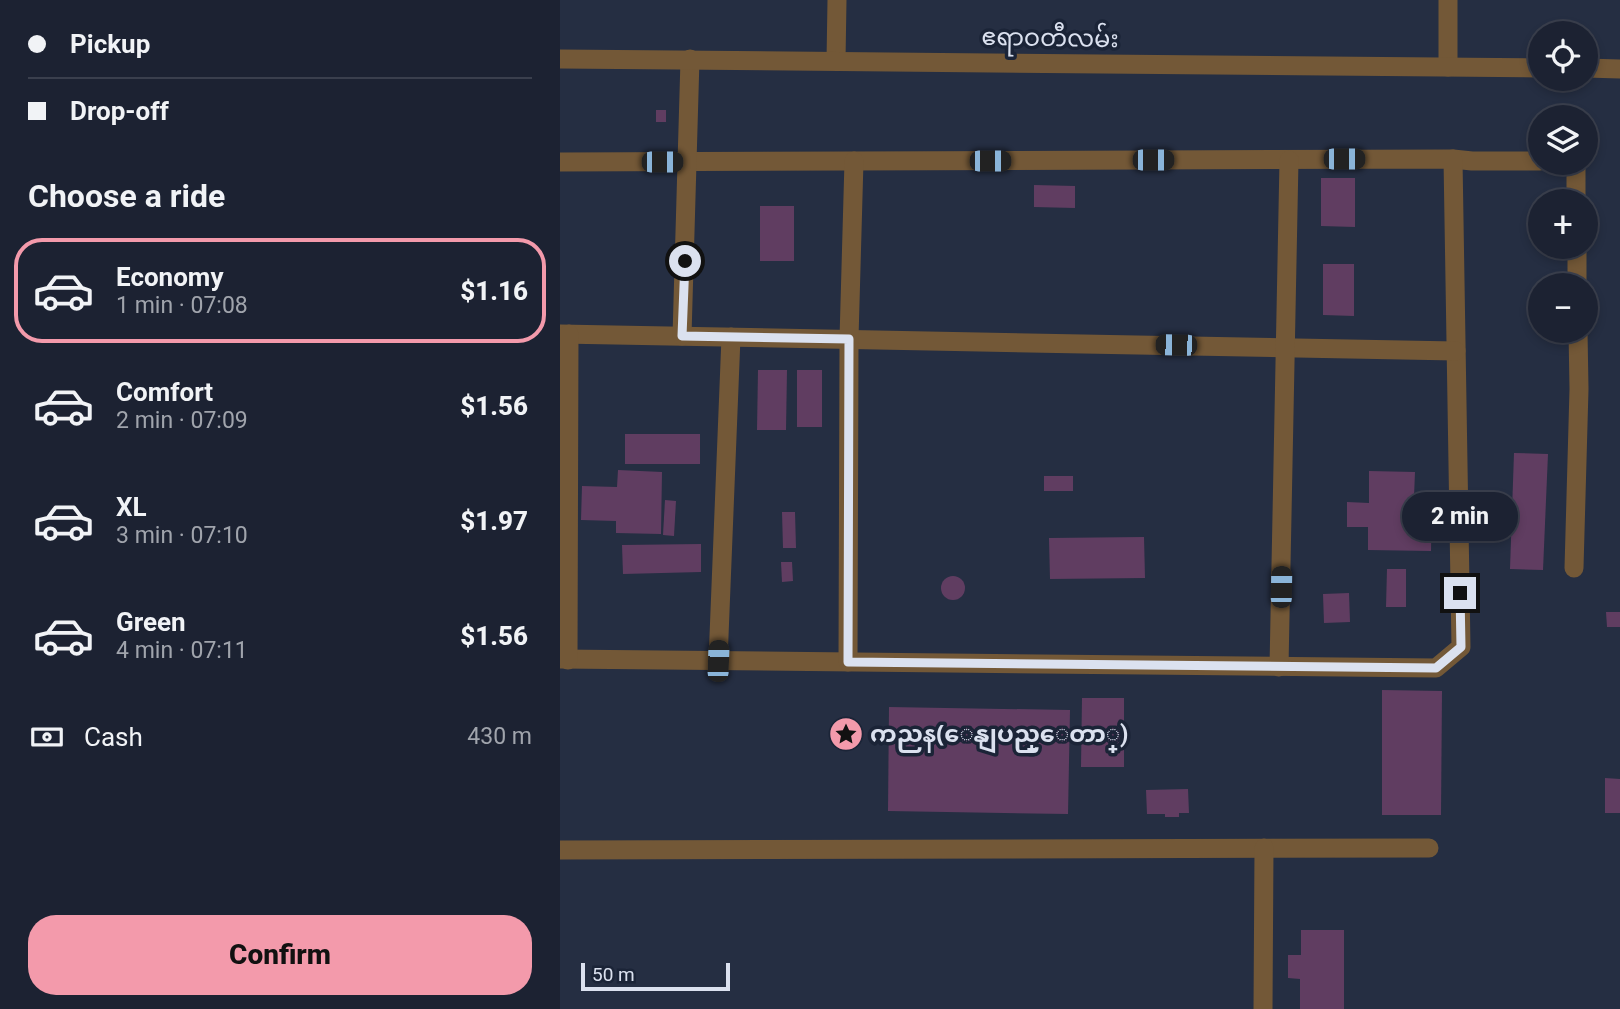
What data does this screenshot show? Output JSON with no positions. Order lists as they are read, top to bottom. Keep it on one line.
{"streets":{"street":["ဧရာဝတီလမ်း"]},"places":{"place":["ကညန(ေနျပည္ေတာ္)"]},"scale_bar":"50 m","page":{"banner":["Pickup","Drop-off"],"map_buttons":["+","−"],"heading":"Choose a ride","list":[{"name":"Economy","note":"1 min · 07:08","value":"$1.16"},{"name":"Comfort","note":"2 min · 07:09","value":"$1.56"},{"name":"XL","note":"3 min · 07:10","value":"$1.97"},{"name":"Green","note":"4 min · 07:11","value":"$1.56"}],"bubble":"2 min","pay":["Cash","430 m"],"buttons":"Confirm","scale":"50 m"}}
